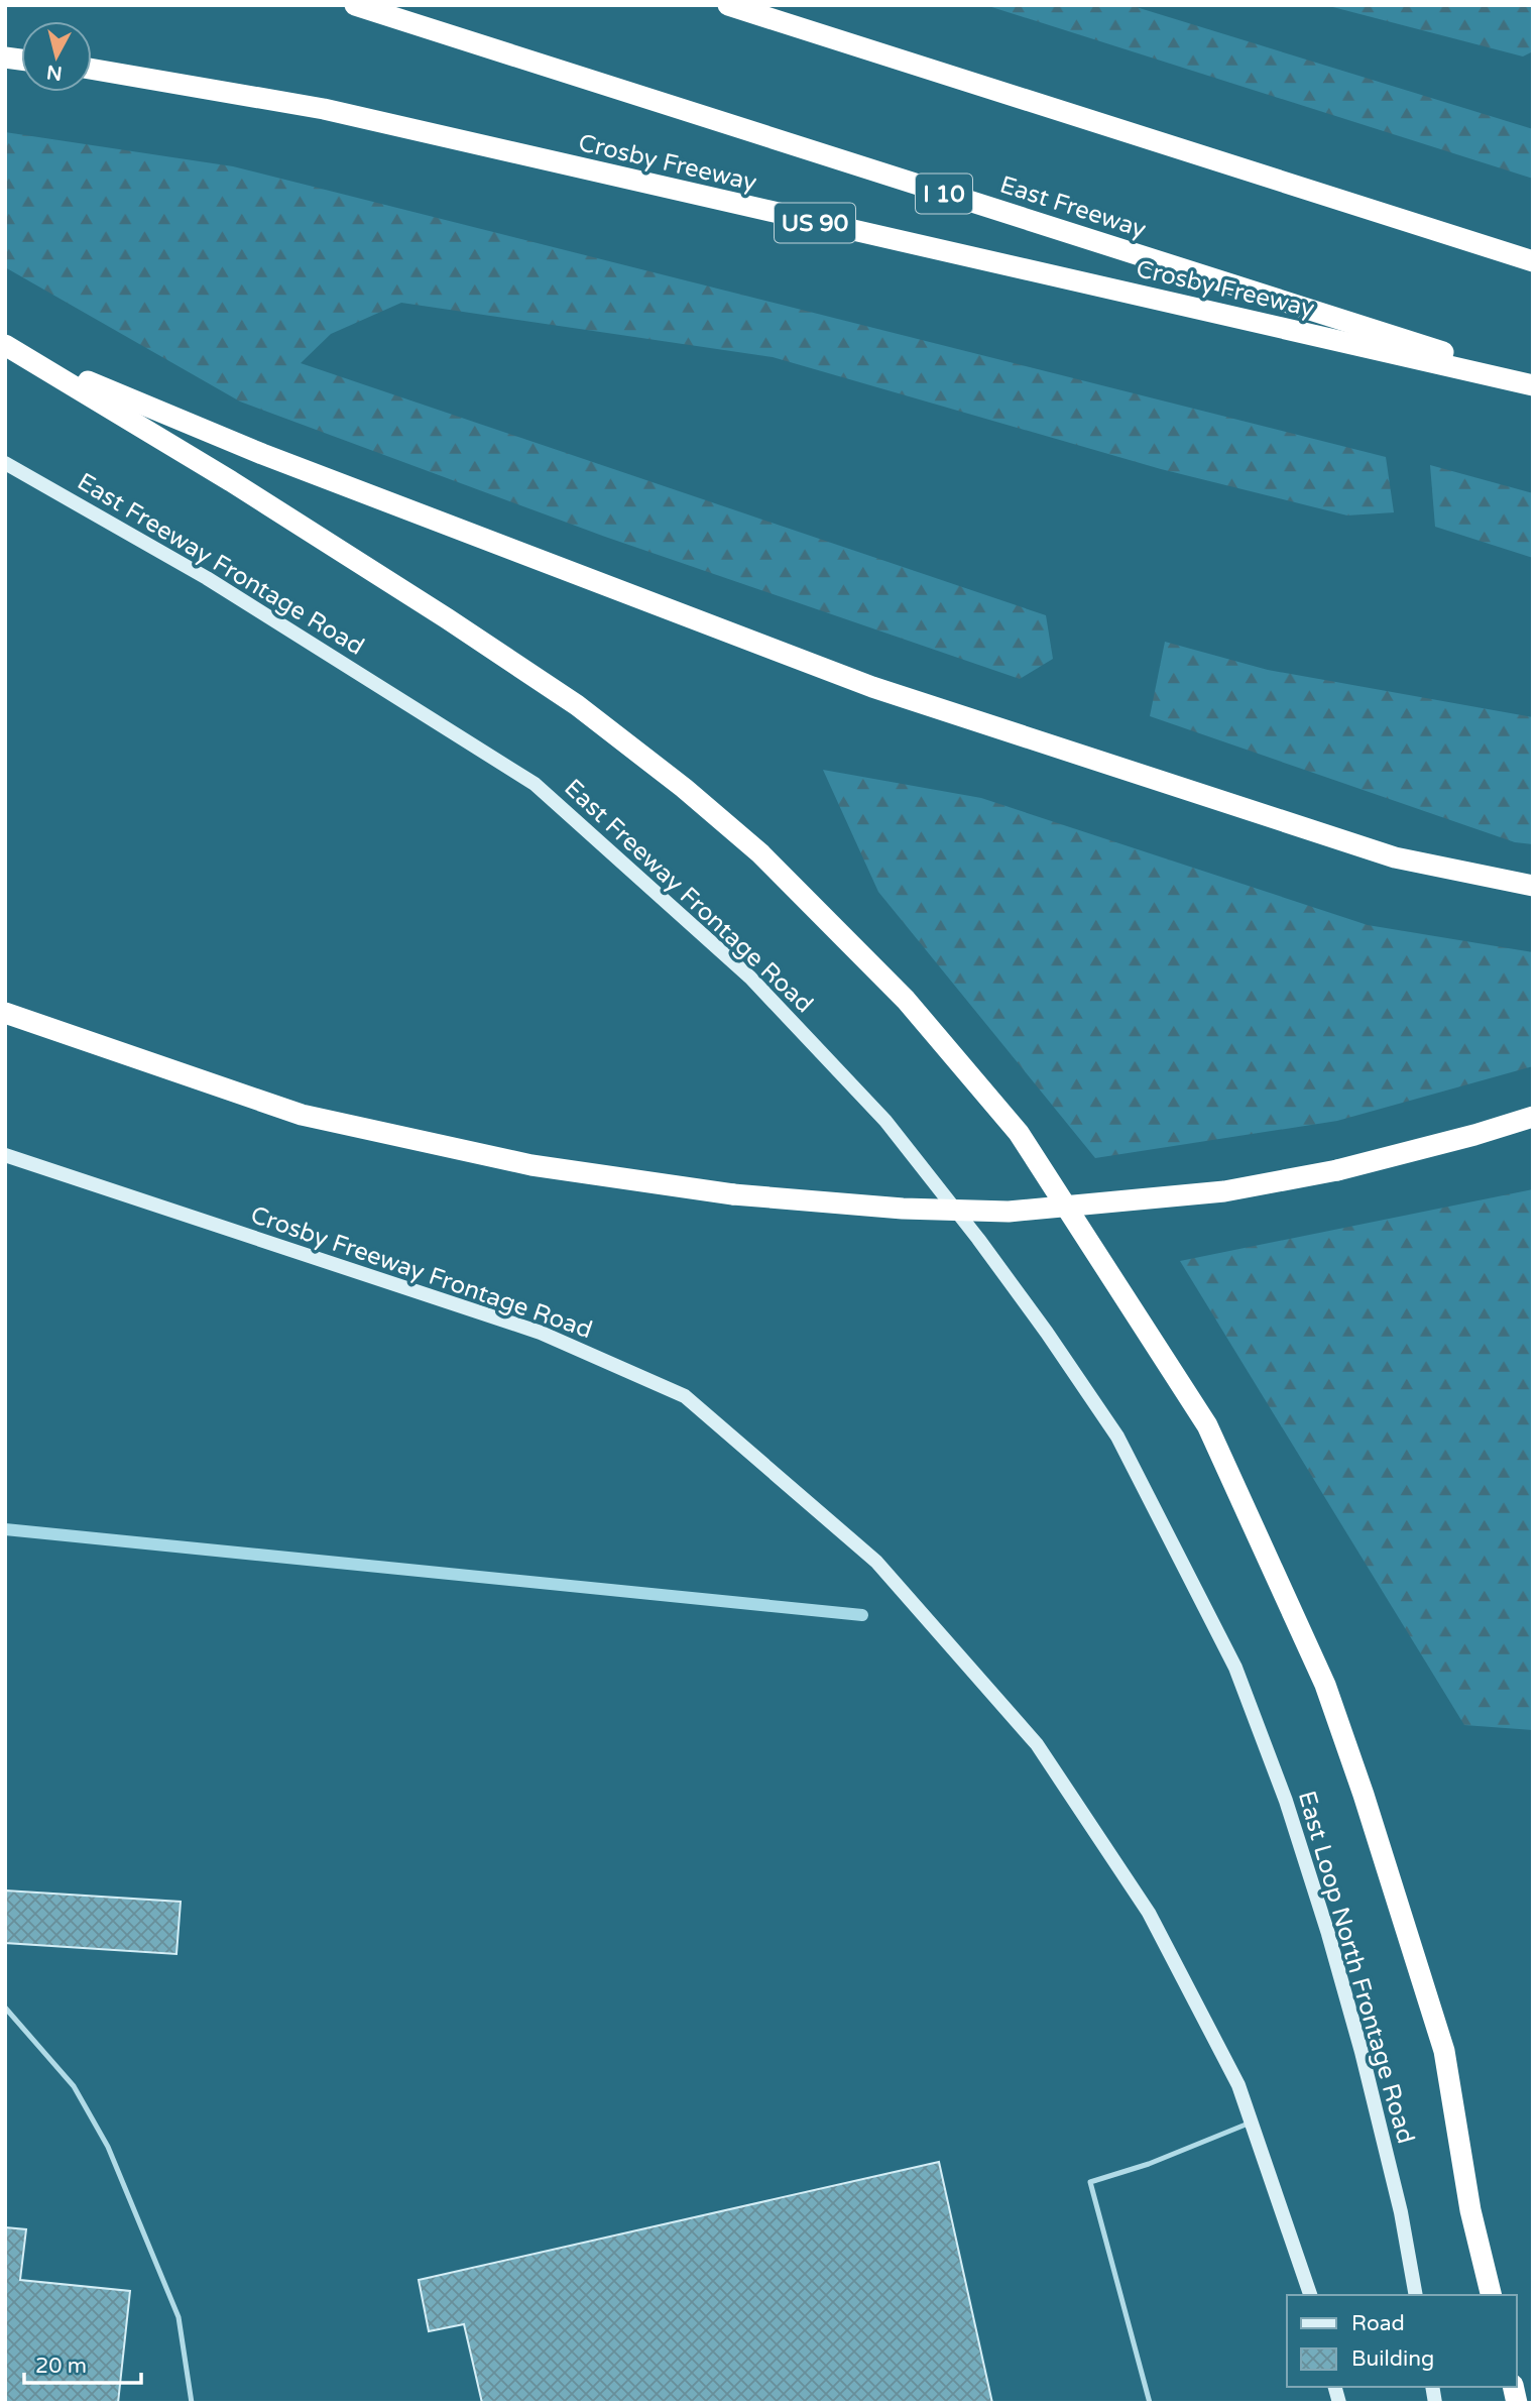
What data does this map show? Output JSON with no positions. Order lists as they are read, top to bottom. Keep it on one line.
{"streets":{"highway":["Crosby Freeway","I 10","East Freeway","US 90"],"main road":["East Freeway Frontage Road","Crosby Freeway Frontage Road","East Loop North Frontage Road"]},"crossings":[["Crosby Freeway","East Freeway"],["East Freeway Frontage Road","East Loop North Frontage Road"]],"legend":["Road","Building"],"scale_bar":"20 m","north":"bottom"}
